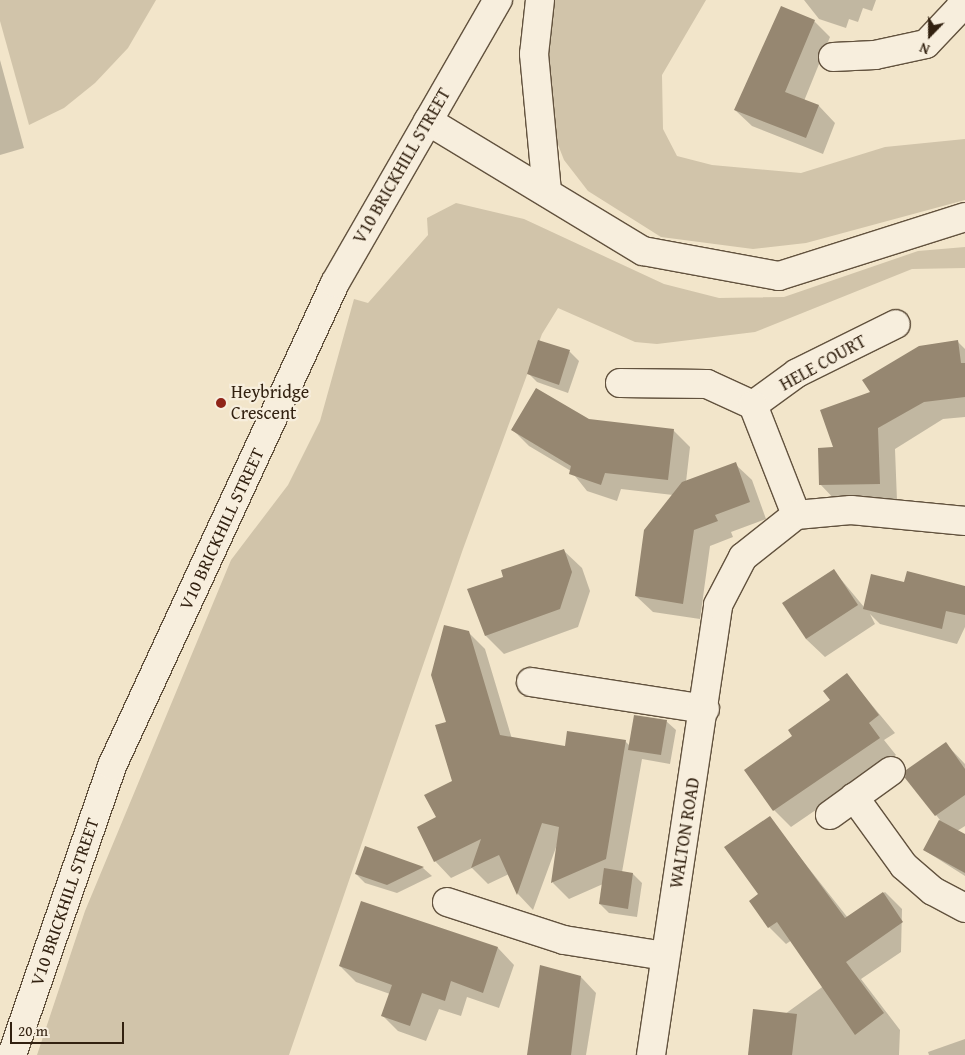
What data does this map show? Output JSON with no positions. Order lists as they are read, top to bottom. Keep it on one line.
{"streets":{"street":["V10 BRICKHILL STREET","HELE COURT","WALTON ROAD"]},"places":["Heybridge Crescent"],"scale_bar":"20 m","north":"bottom"}
